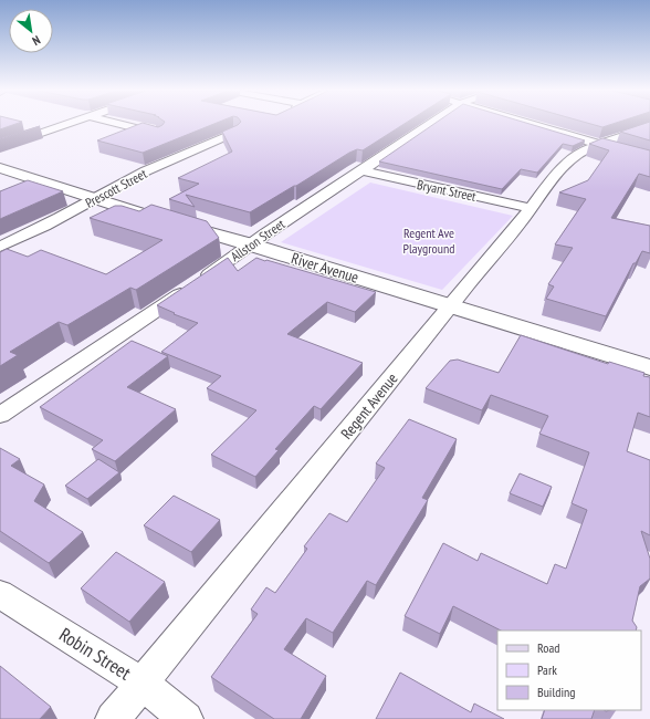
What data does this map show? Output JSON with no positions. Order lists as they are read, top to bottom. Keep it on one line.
{"streets":{"street":["Prescott Street","Bryant Street","Allston Street","River Avenue","Regent Avenue","Robin Street"]},"crossings":[["Prescott Street","River Avenue"],["Bryant Street","Allston Street"],["Bryant Street","Regent Avenue"],["Allston Street","River Avenue"],["River Avenue","Regent Avenue"],["Regent Avenue","Robin Street"]],"parks":["Regent Ave Playground"],"legend":["Road","Park","Building"],"north":"bottom right"}
